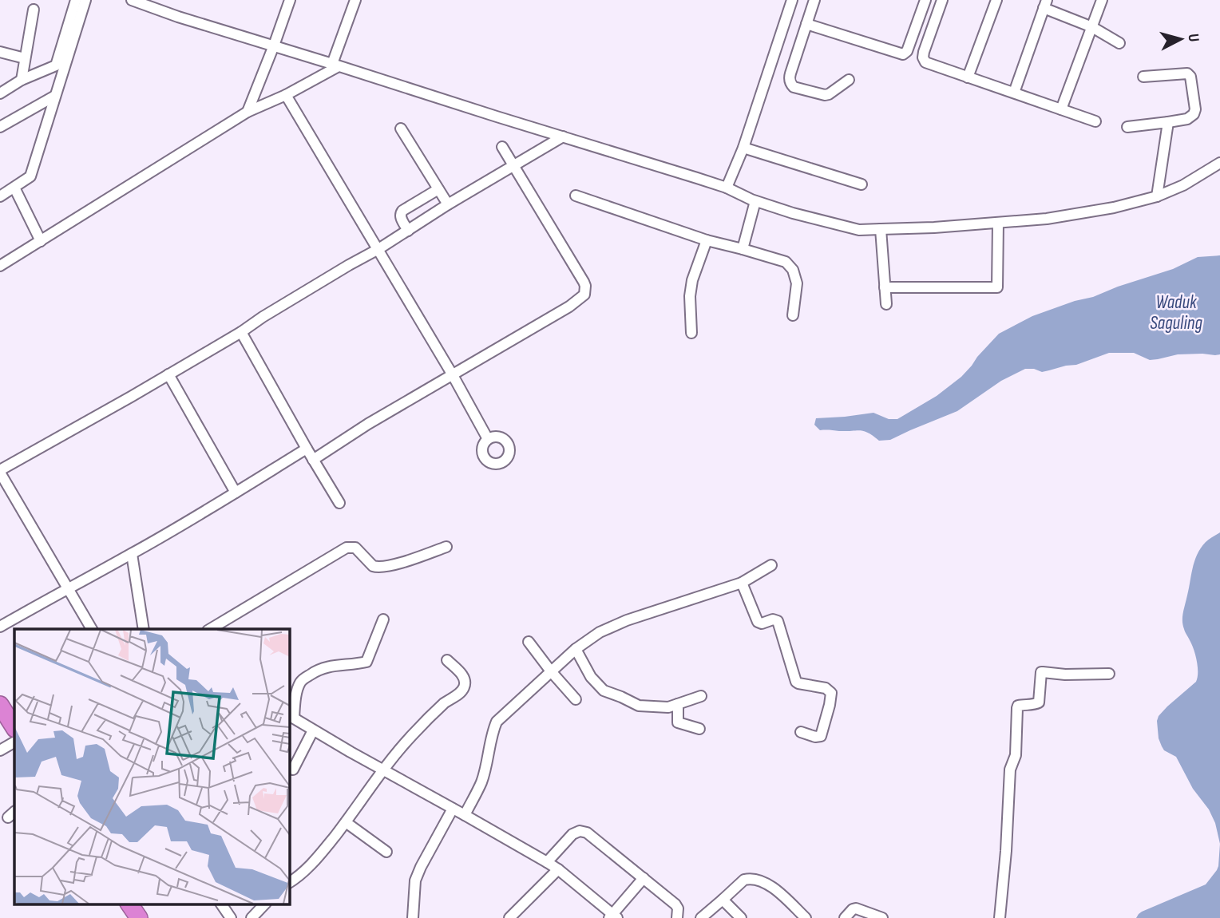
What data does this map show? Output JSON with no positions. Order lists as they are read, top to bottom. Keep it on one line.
{"water":["Waduk Saguling"],"north":"right"}
